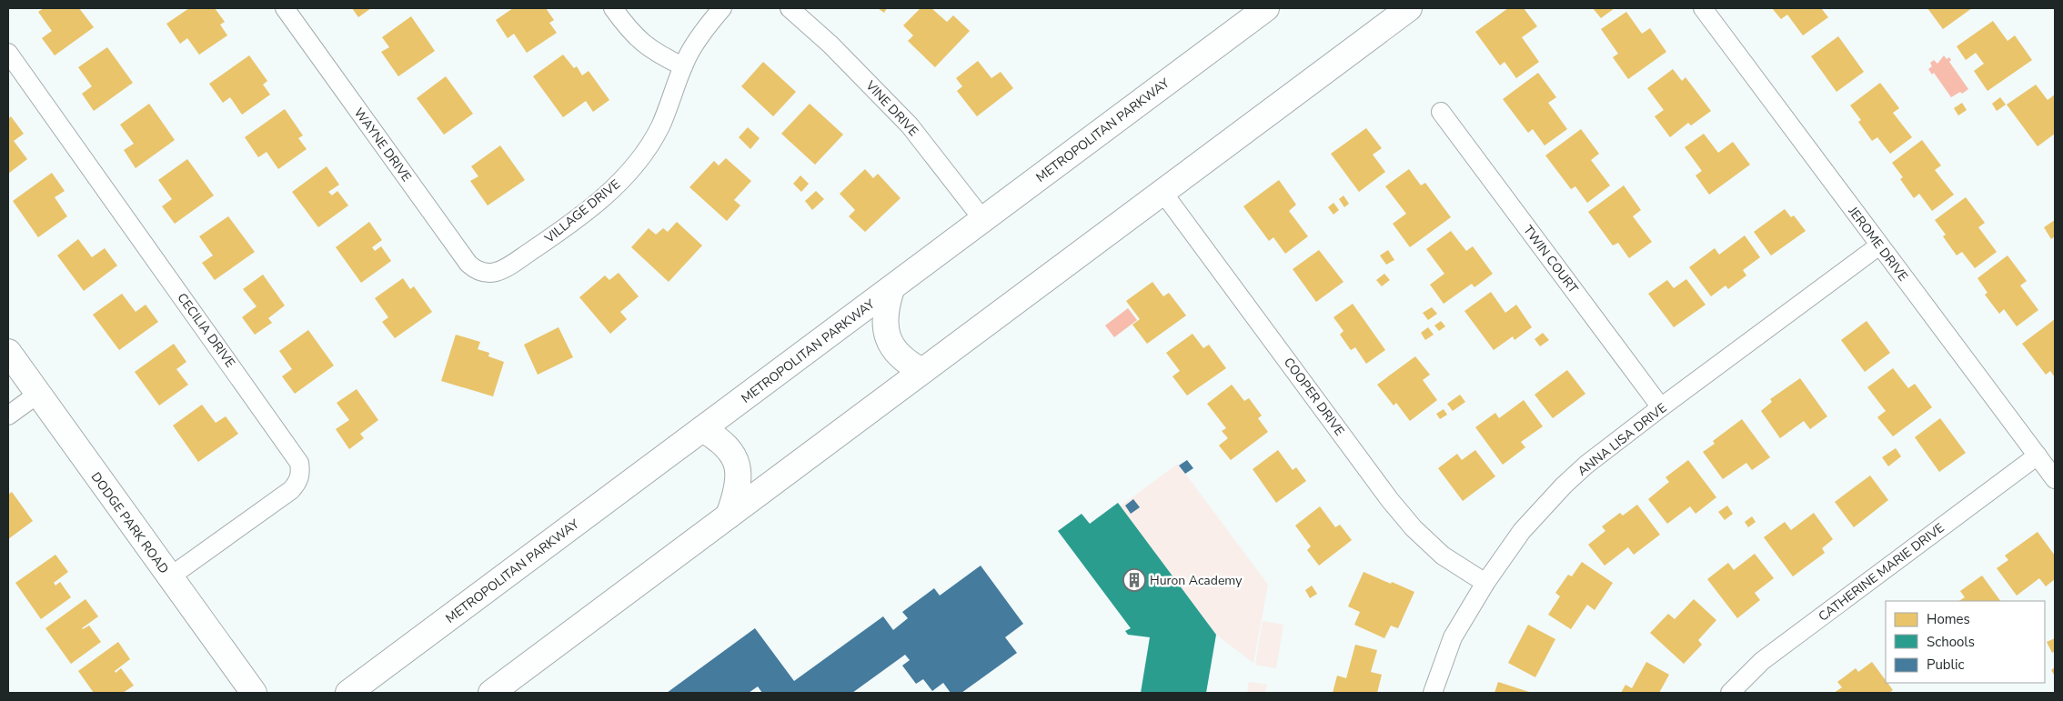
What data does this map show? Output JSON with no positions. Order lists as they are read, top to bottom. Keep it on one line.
{"streets":{"main road":["METROPOLITAN PARKWAY","DODGE PARK ROAD"],"street":["VINE DRIVE","WAYNE DRIVE","VILLAGE DRIVE","JEROME DRIVE","TWIN COURT","CECILIA DRIVE","COOPER DRIVE","ANNA LISA DRIVE","CATHERINE MARIE DRIVE"]},"crossings":[["VINE DRIVE","METROPOLITAN PARKWAY"],["WAYNE DRIVE","VILLAGE DRIVE"],["JEROME DRIVE","ANNA LISA DRIVE"],["JEROME DRIVE","CATHERINE MARIE DRIVE"],["TWIN COURT","ANNA LISA DRIVE"],["CECILIA DRIVE","DODGE PARK ROAD"],["COOPER DRIVE","ANNA LISA DRIVE"]],"places":{"building":["Huron Academy"]},"legend":["Homes","Schools","Public"]}
